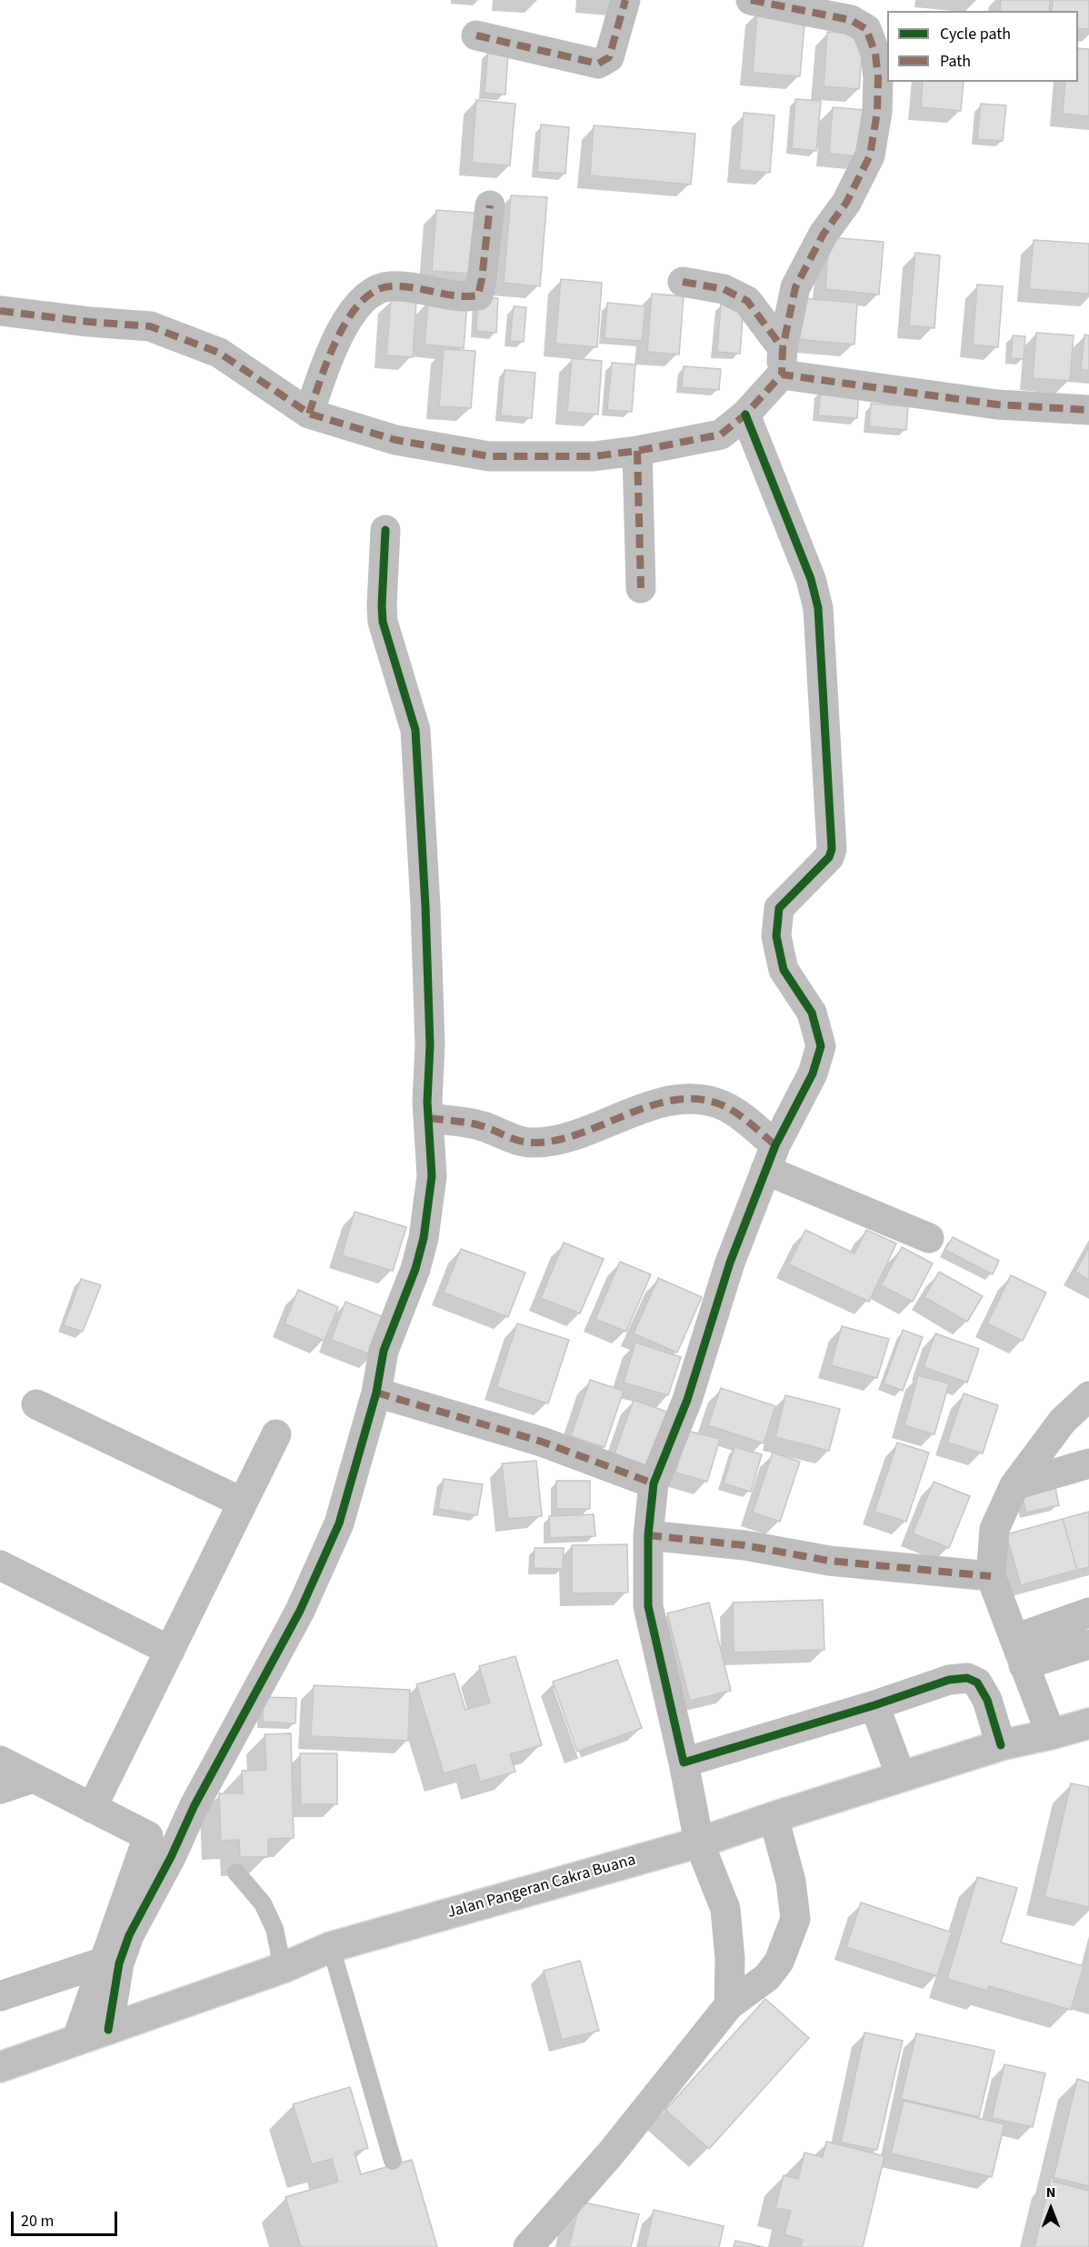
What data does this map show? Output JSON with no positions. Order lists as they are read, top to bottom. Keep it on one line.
{"streets":{"street":["Jalan Pangeran Cakra Buana"]},"legend":["Cycle path","Path"],"scale_bar":"20 m","north":"top"}
